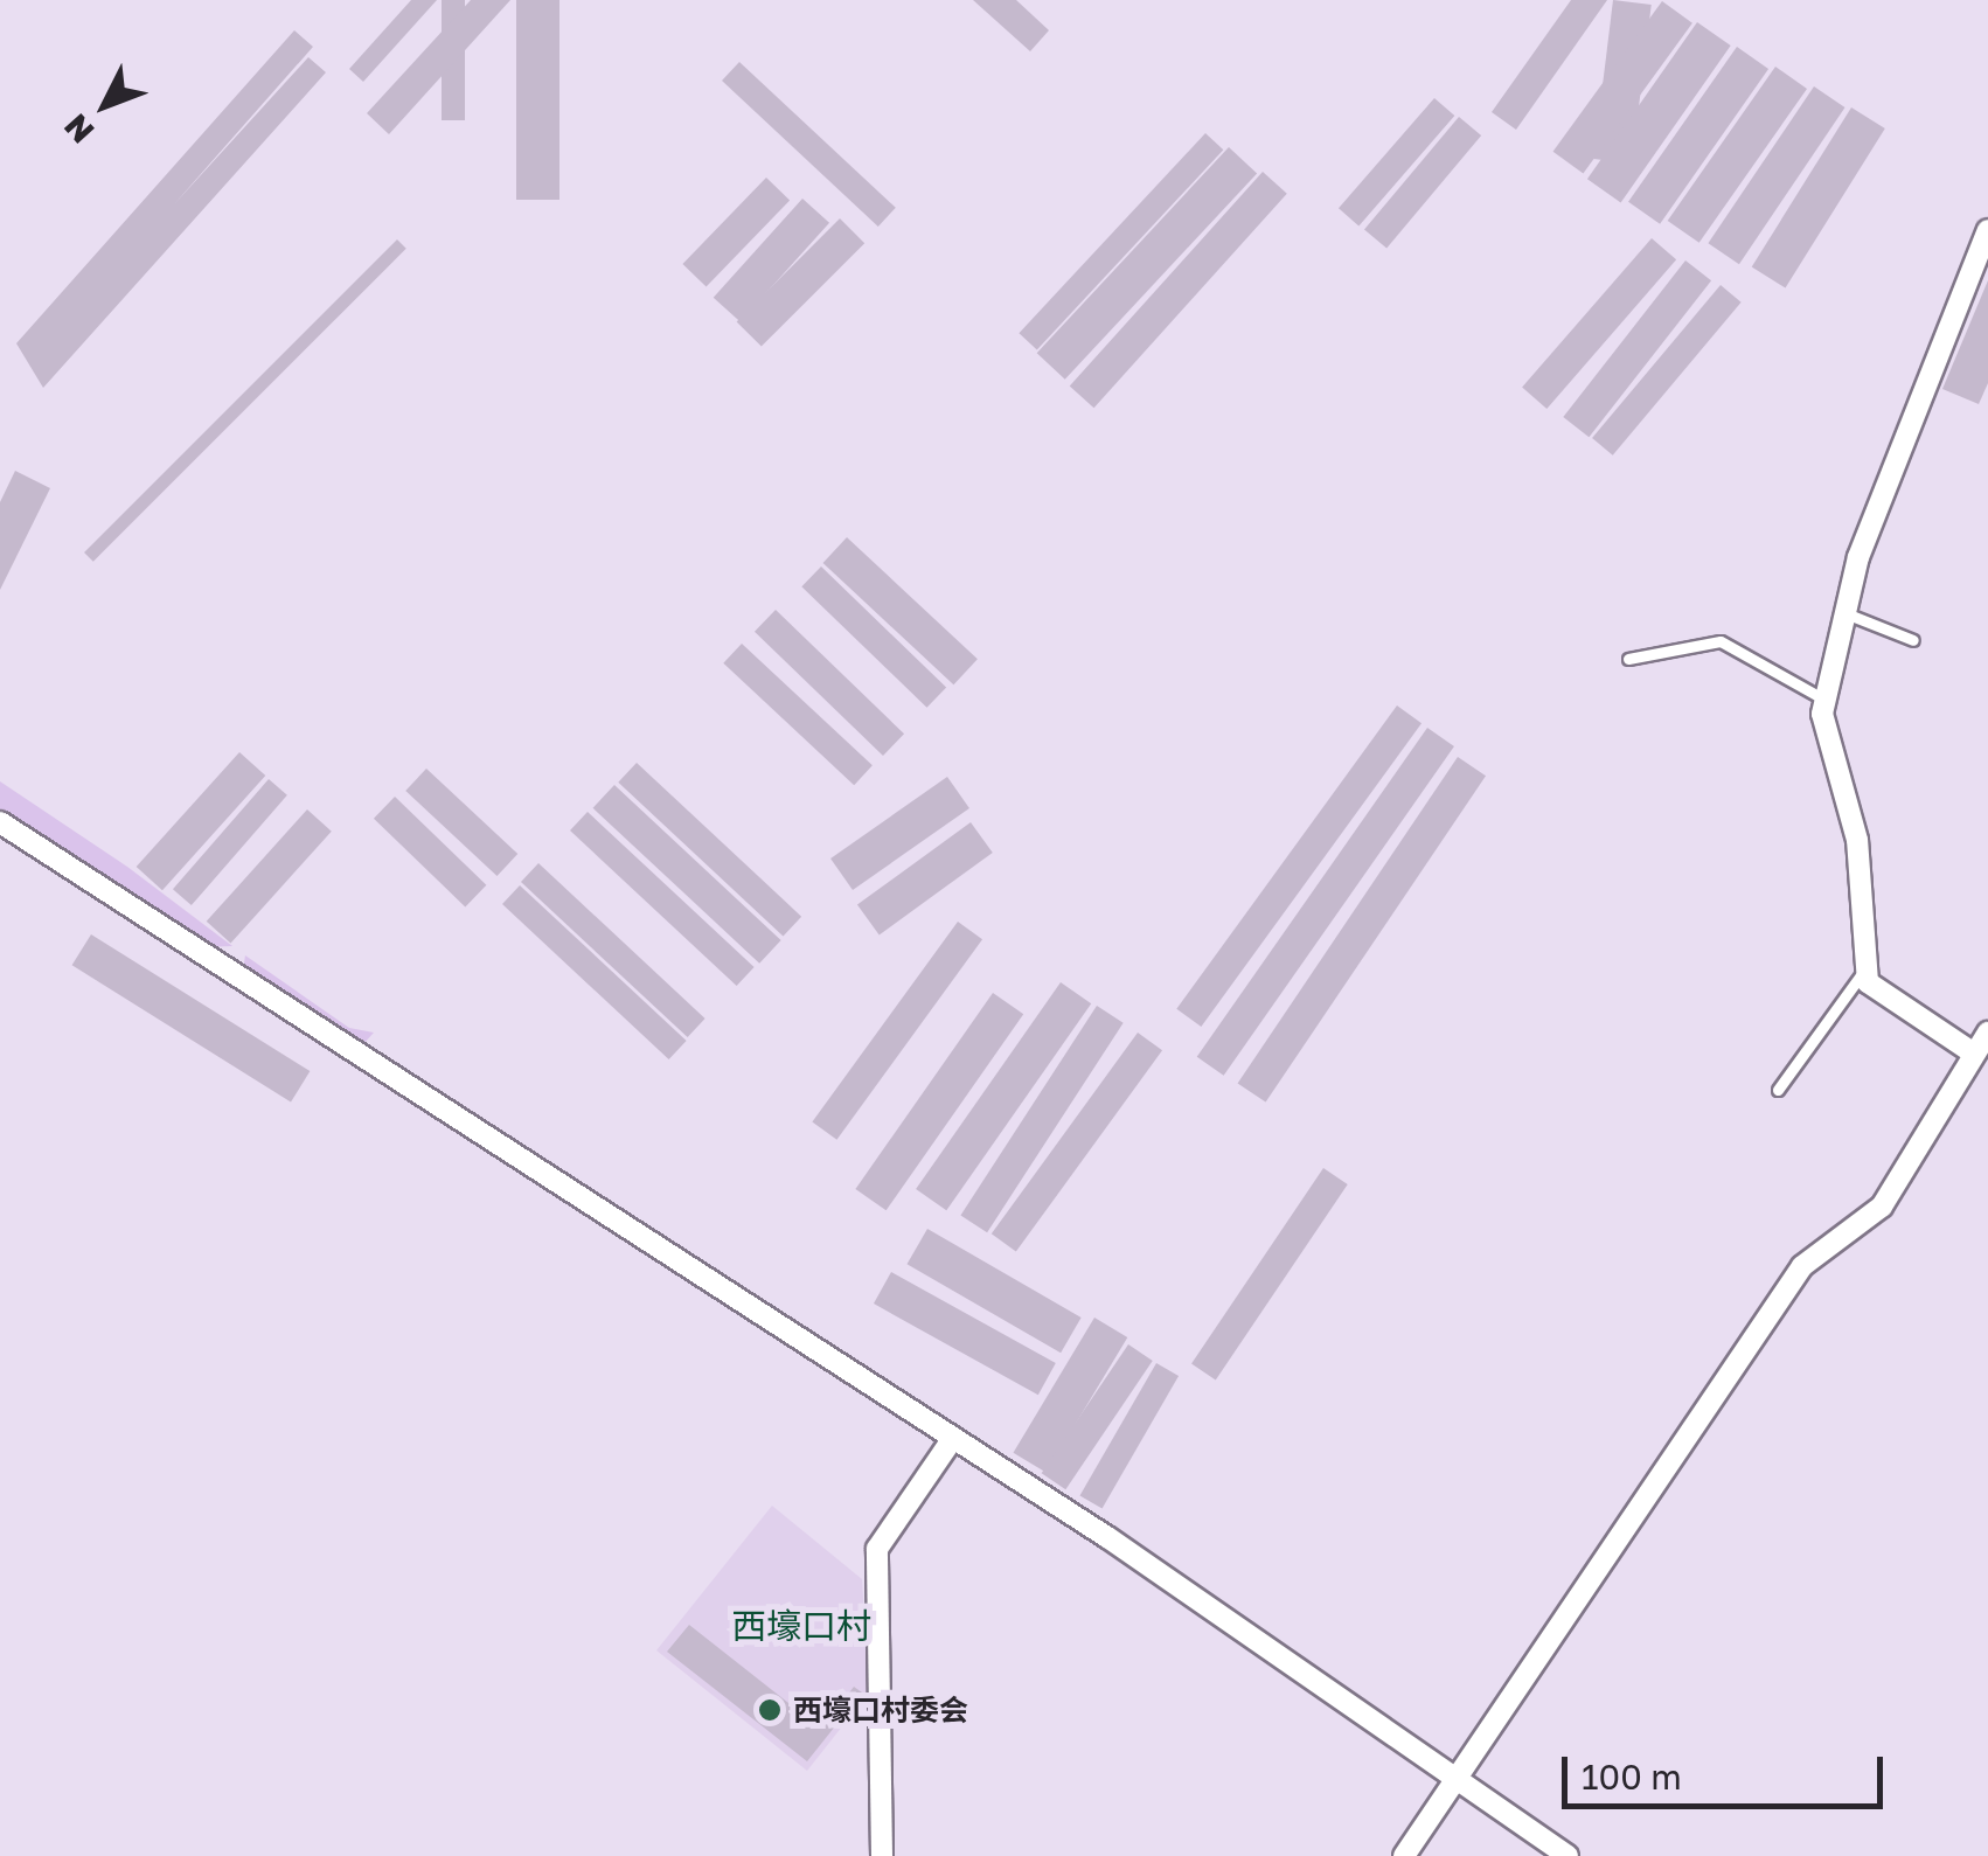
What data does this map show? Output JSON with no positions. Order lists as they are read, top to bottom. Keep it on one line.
{"districts":["西壕口村"],"places":["西壕口村委会"],"scale_bar":"100 m","north":"bottom left"}
